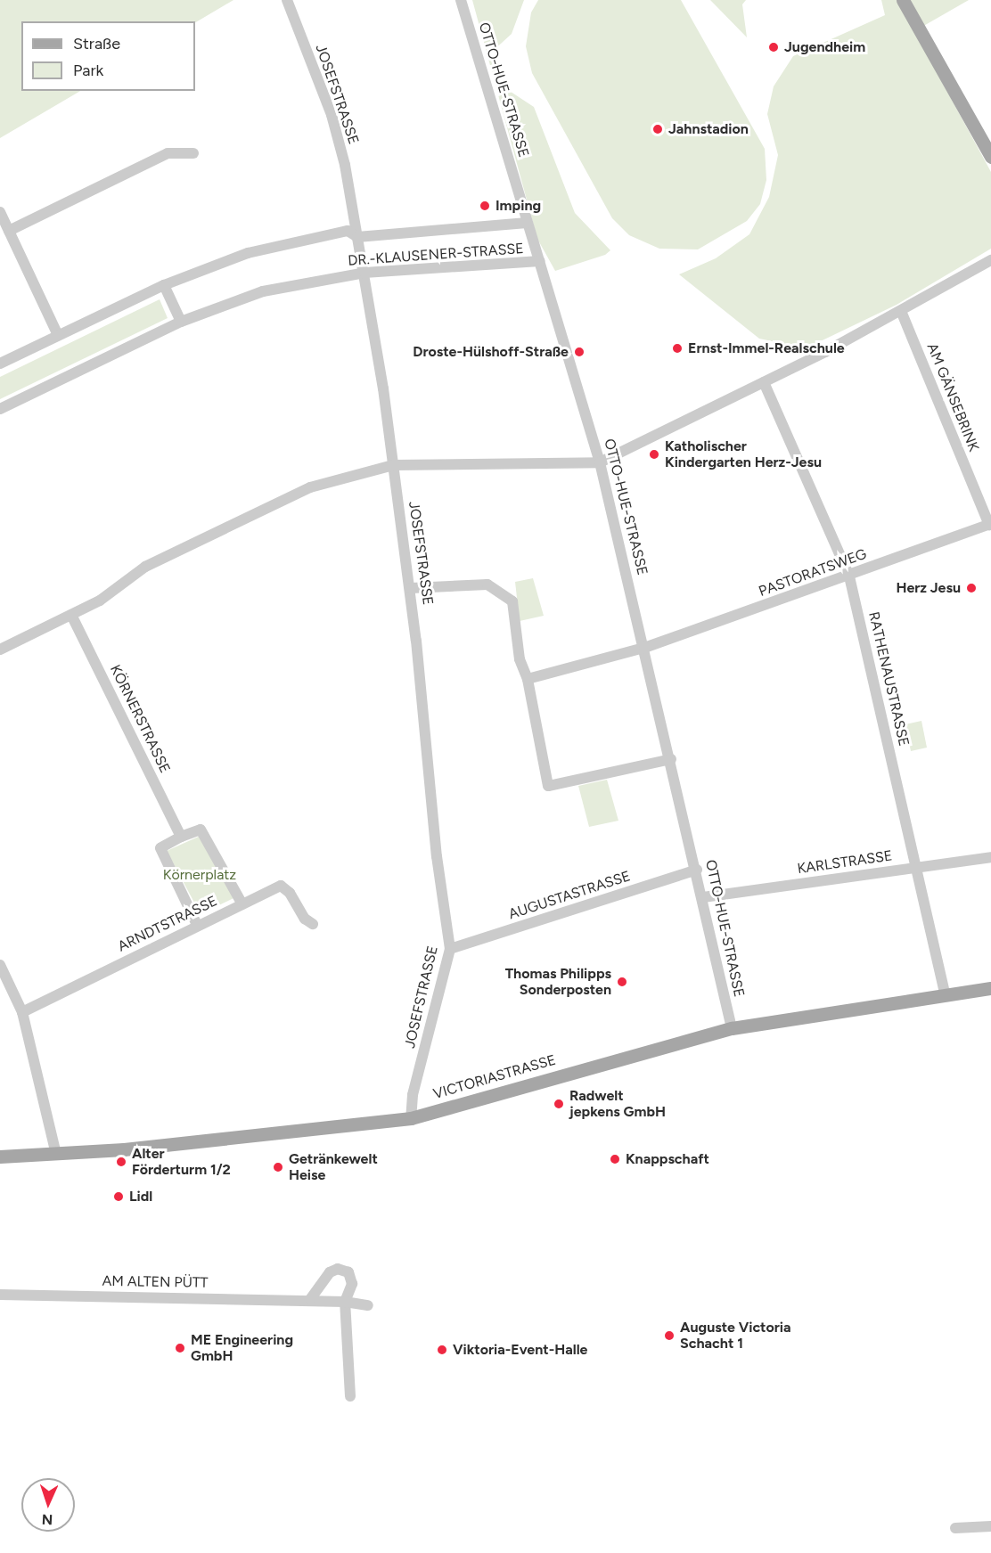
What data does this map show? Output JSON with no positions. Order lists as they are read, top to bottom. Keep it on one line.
{"streets":{"main road":["VICTORIASTRASSE"],"street":["OTTO-HUE-STRASSE","JOSEFSTRASSE","DR.-KLAUSENER-STRASSE","AM GÄNSEBRINK","PASTORATSWEG","RATHENAUSTRASSE","KÖRNERSTRASSE","KARLSTRASSE","AUGUSTASTRASSE","ARNDTSTRASSE","AM ALTEN PÜTT"]},"crossings":[["OTTO-HUE-STRASSE","DR.-KLAUSENER-STRASSE"],["OTTO-HUE-STRASSE","PASTORATSWEG"],["OTTO-HUE-STRASSE","KARLSTRASSE"],["OTTO-HUE-STRASSE","AUGUSTASTRASSE"],["OTTO-HUE-STRASSE","VICTORIASTRASSE"],["JOSEFSTRASSE","DR.-KLAUSENER-STRASSE"],["JOSEFSTRASSE","AUGUSTASTRASSE"],["JOSEFSTRASSE","VICTORIASTRASSE"],["AM GÄNSEBRINK","PASTORATSWEG"],["PASTORATSWEG","RATHENAUSTRASSE"],["RATHENAUSTRASSE","KARLSTRASSE"],["RATHENAUSTRASSE","VICTORIASTRASSE"]],"parks":["Körnerplatz"],"places":["Jugendheim","Jahnstadion","Imping","Ernst-Immel-Realschule","Droste-Hülshoff-Straße","Katholischer Kindergarten Herz-Jesu","Herz Jesu","Thomas Philipps Sonderposten","Radwelt jepkens GmbH","Knappschaft","Alter Förderturm 1/2","Getränkewelt Heise","Lidl","Auguste Victoria Schacht 1","ME Engineering GmbH","Viktoria-Event-Halle"],"legend":["Straße","Park"],"north":"bottom"}
